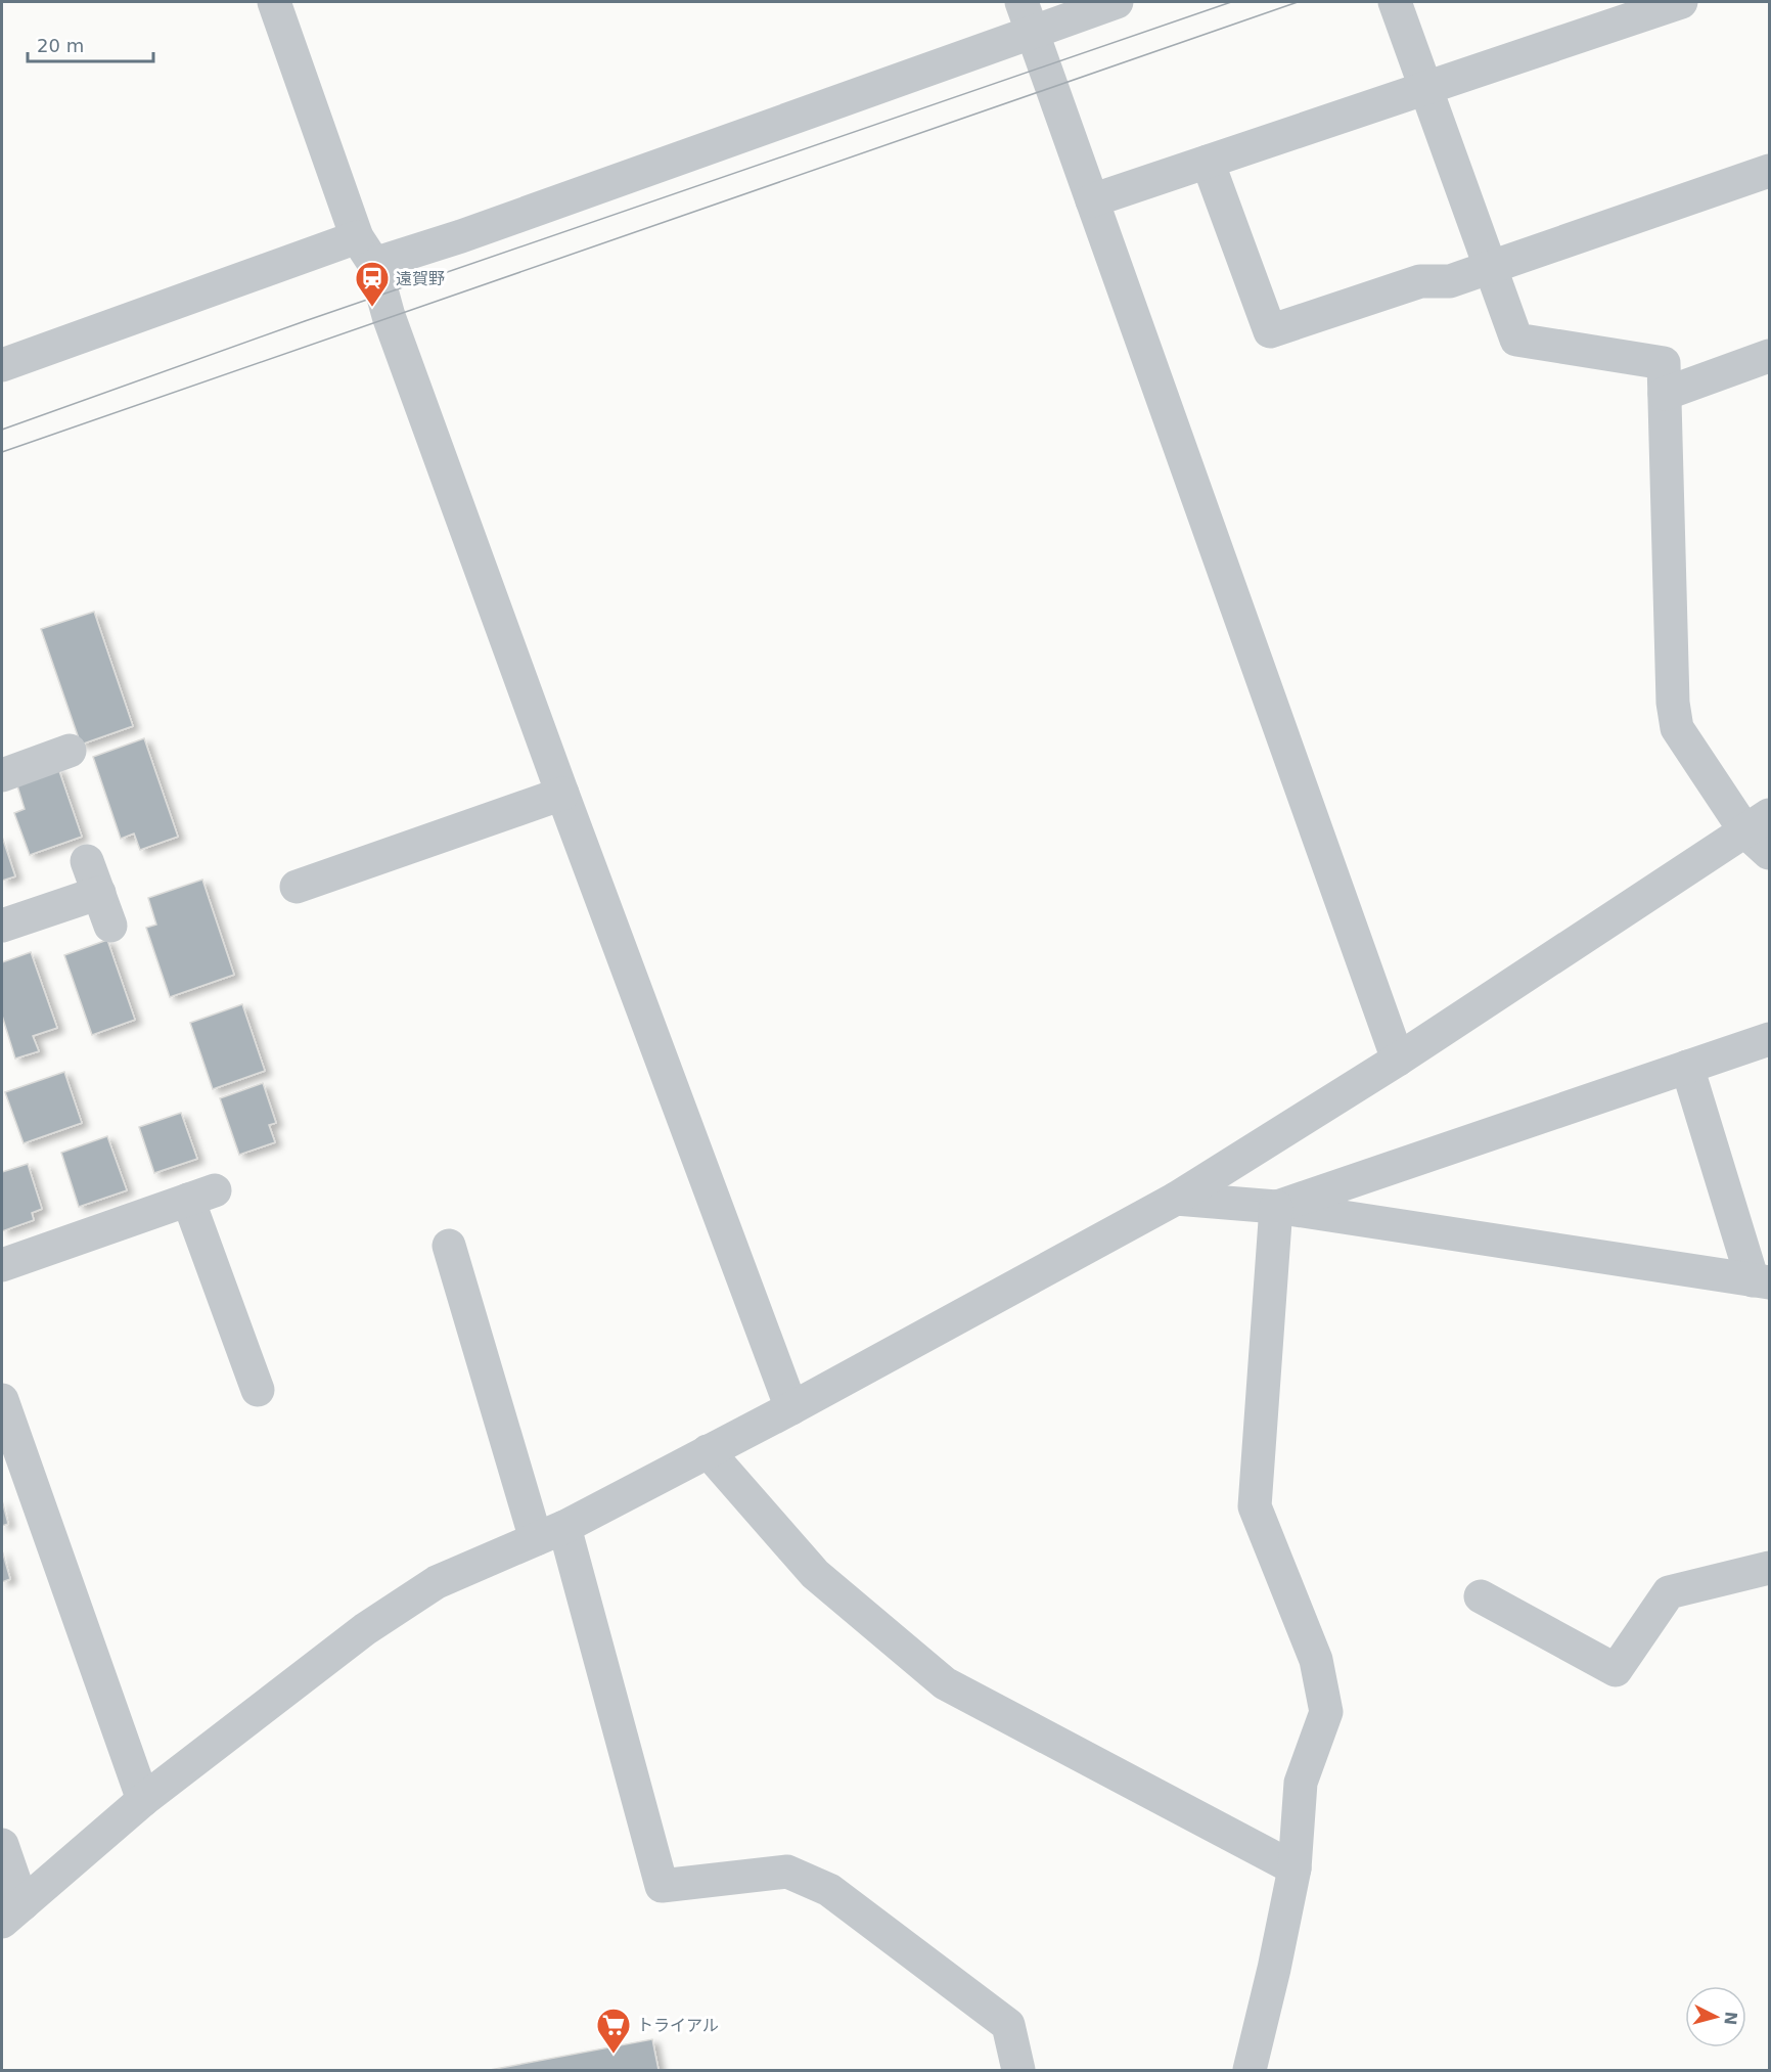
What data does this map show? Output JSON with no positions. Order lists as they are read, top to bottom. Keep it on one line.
{"places":{"station":["遠賀野"],"supermarket":["トライアル"]},"scale_bar":"20 m","north":"right"}
